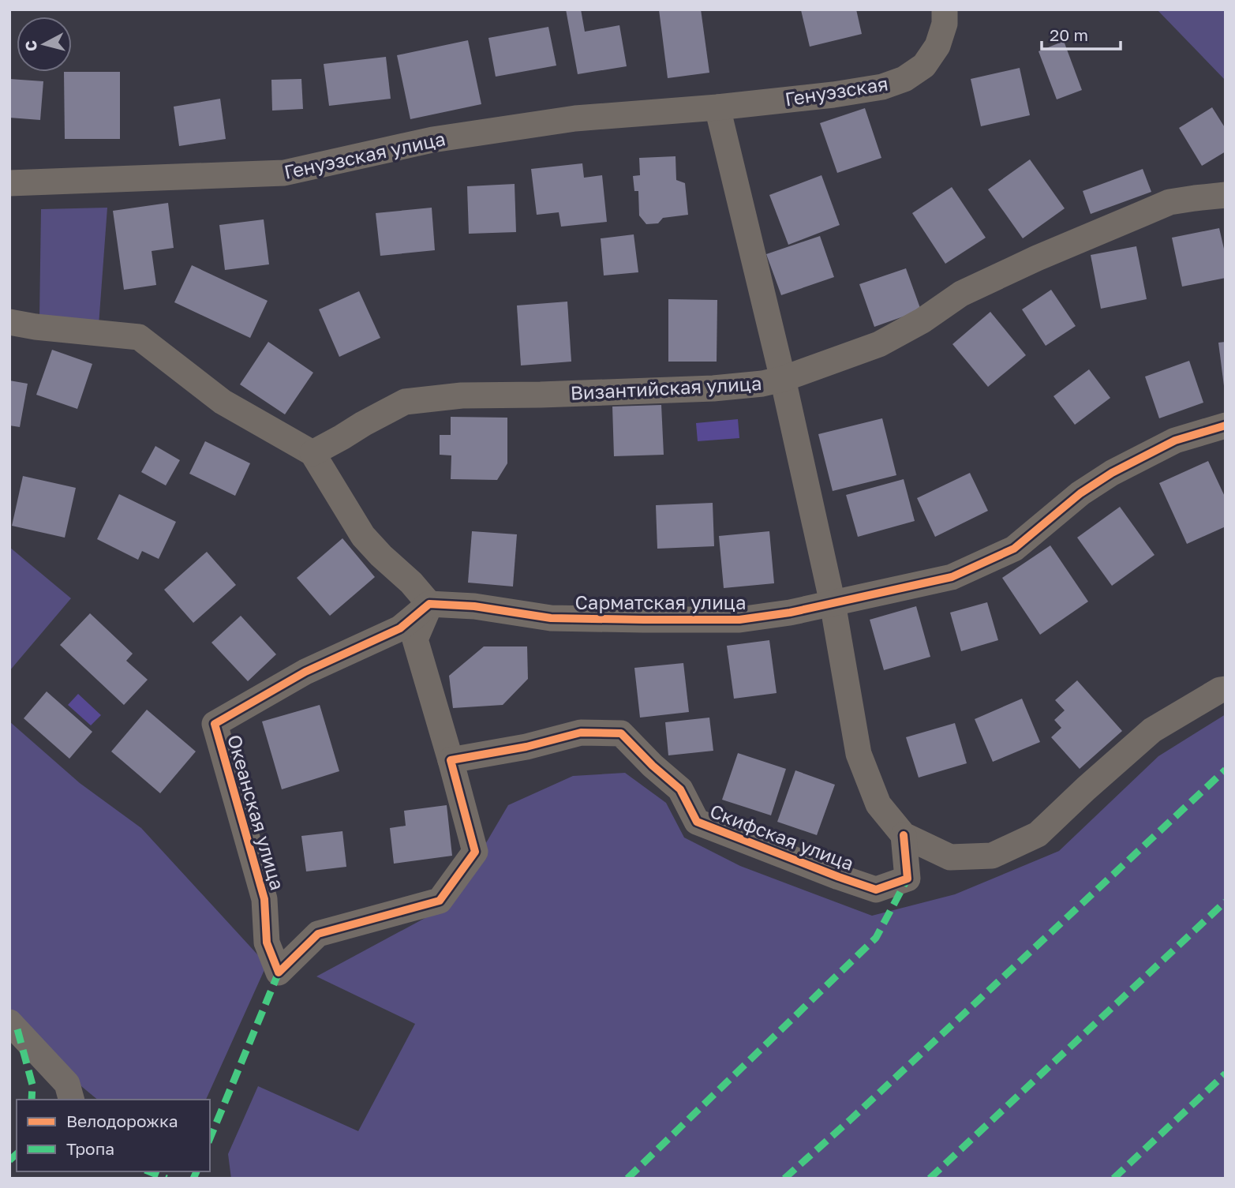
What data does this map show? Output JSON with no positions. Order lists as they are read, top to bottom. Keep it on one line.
{"streets":{"street":["Генуэзская","Генуэзская улица","Византийская улица","Сарматская улица","Океанская улица","Скифская улица"]},"crossings":[["Генуэзская","Генуэзская улица"],["Сарматская улица","Океанская улица"],["Океанская улица","Скифская улица"]],"legend":["Велодорожка","Тропа"],"scale_bar":"20 m","north":"left"}
